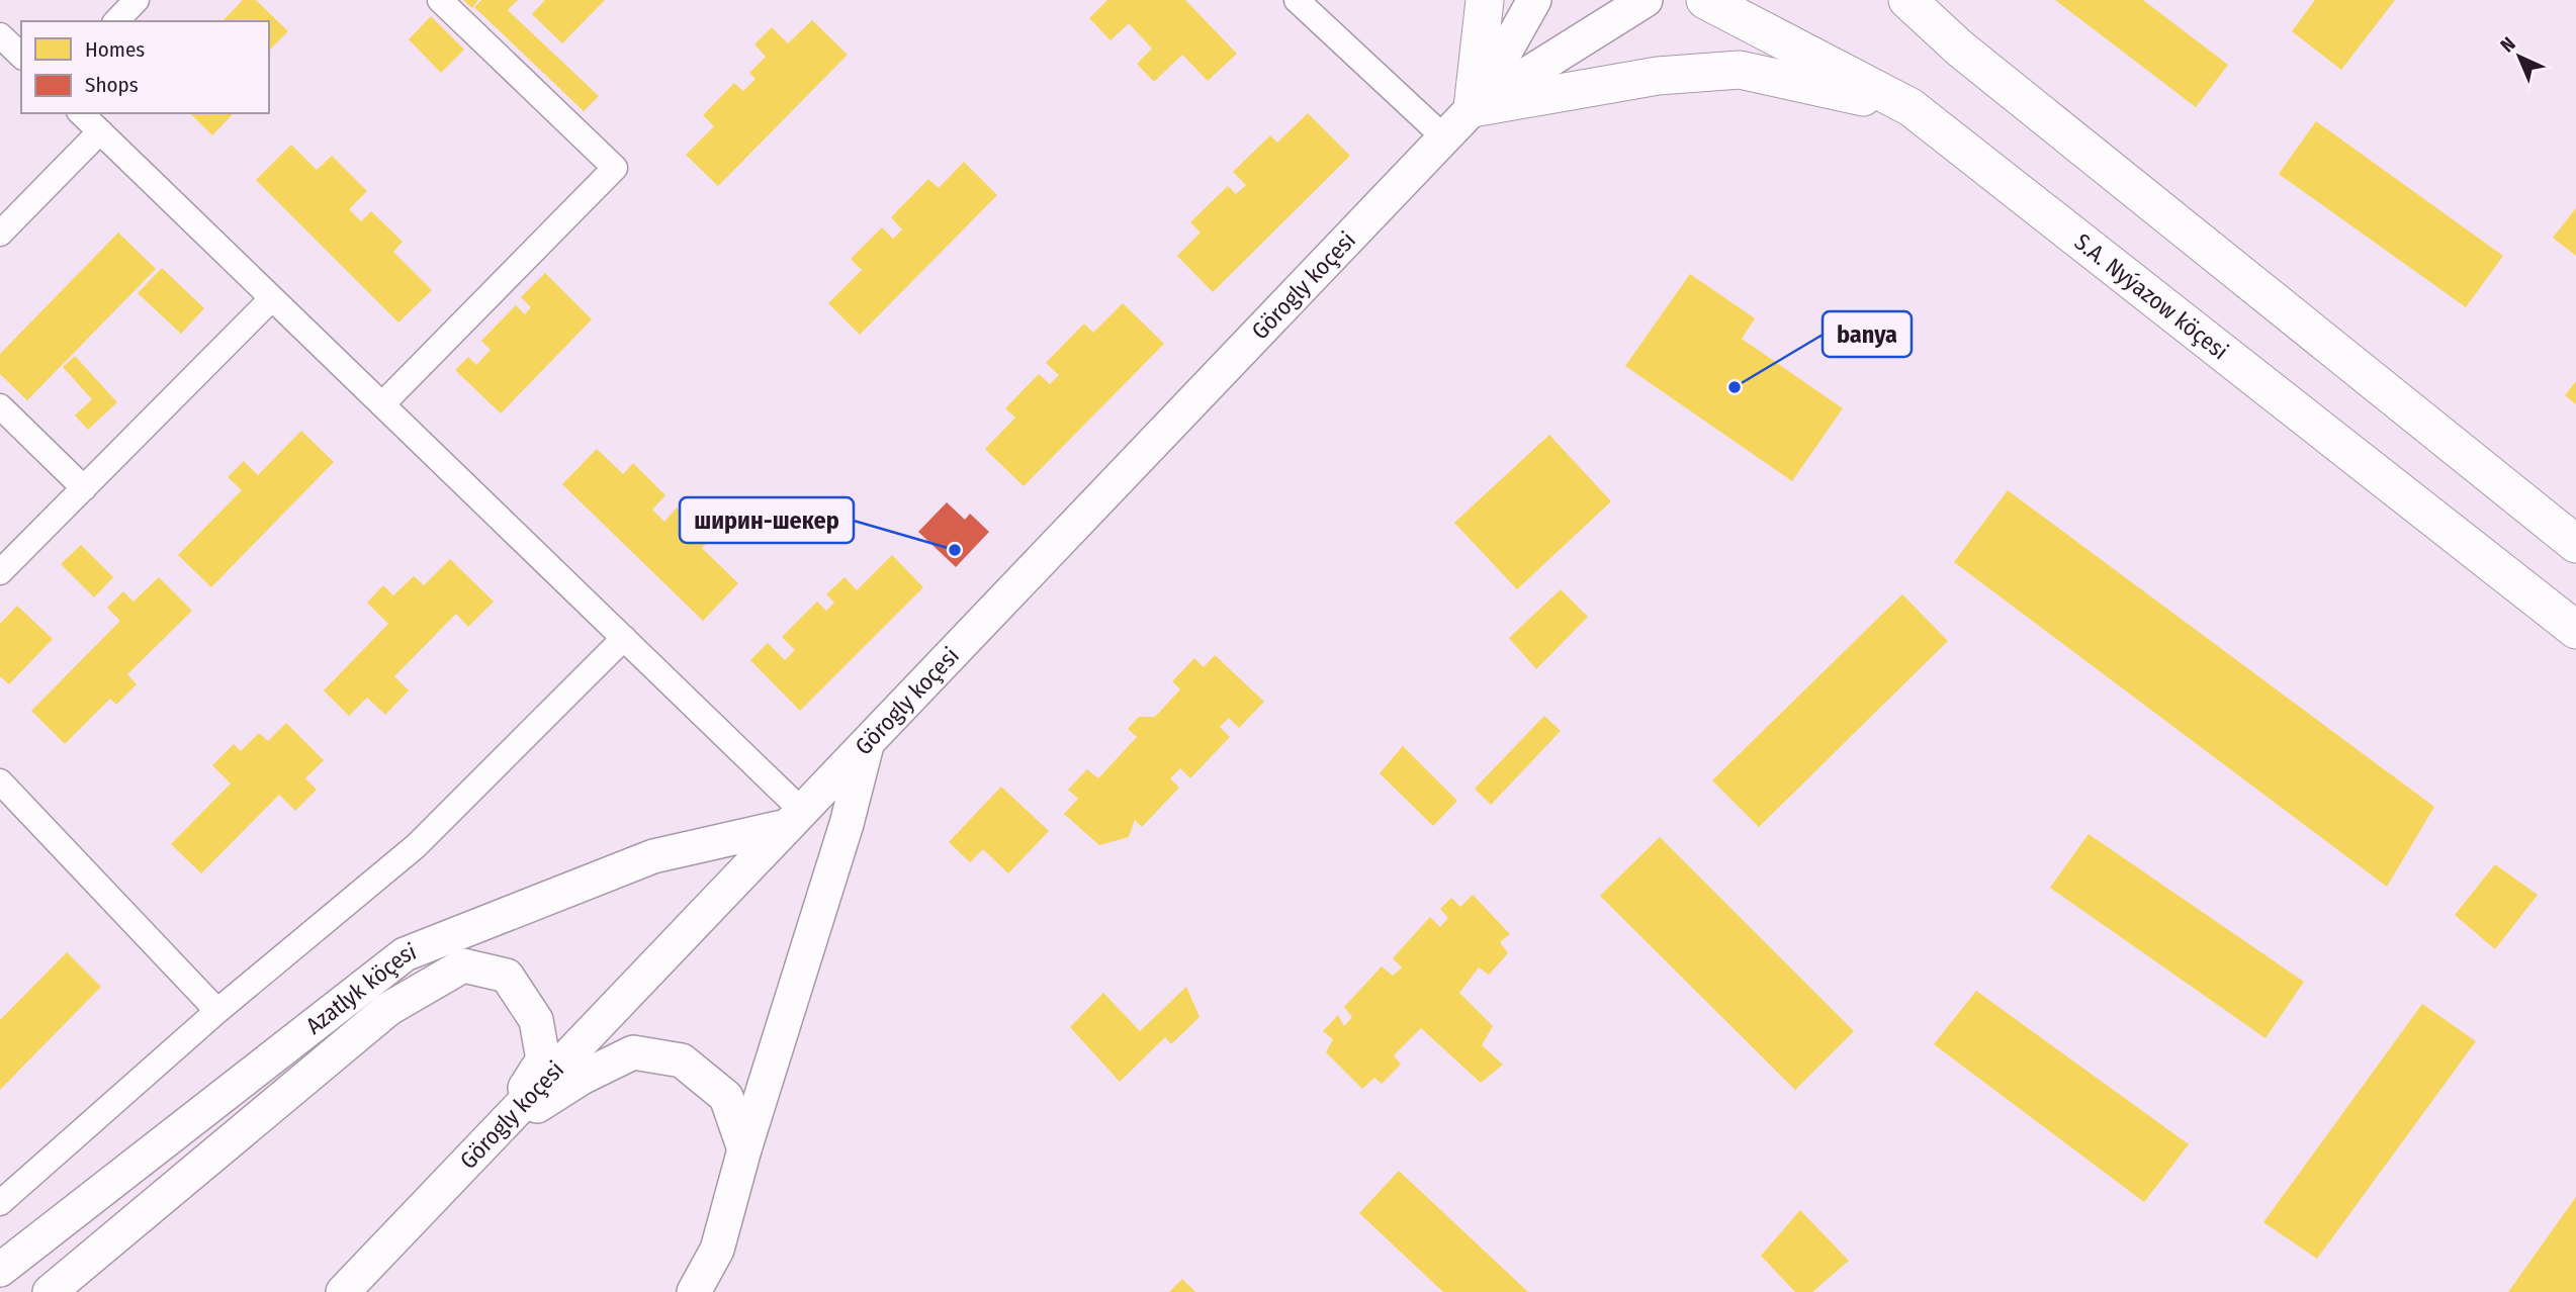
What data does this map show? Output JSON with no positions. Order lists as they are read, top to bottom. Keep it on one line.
{"streets":{"main road":["S.A. Nyýazow köçesi"],"street":["Görogly koçesi","Azatlyk köçesi"]},"crossings":[["Görogly koçesi","Azatlyk köçesi"]],"places":["banya","ширин-шекер"],"legend":["Homes","Shops"],"north":"top left"}
